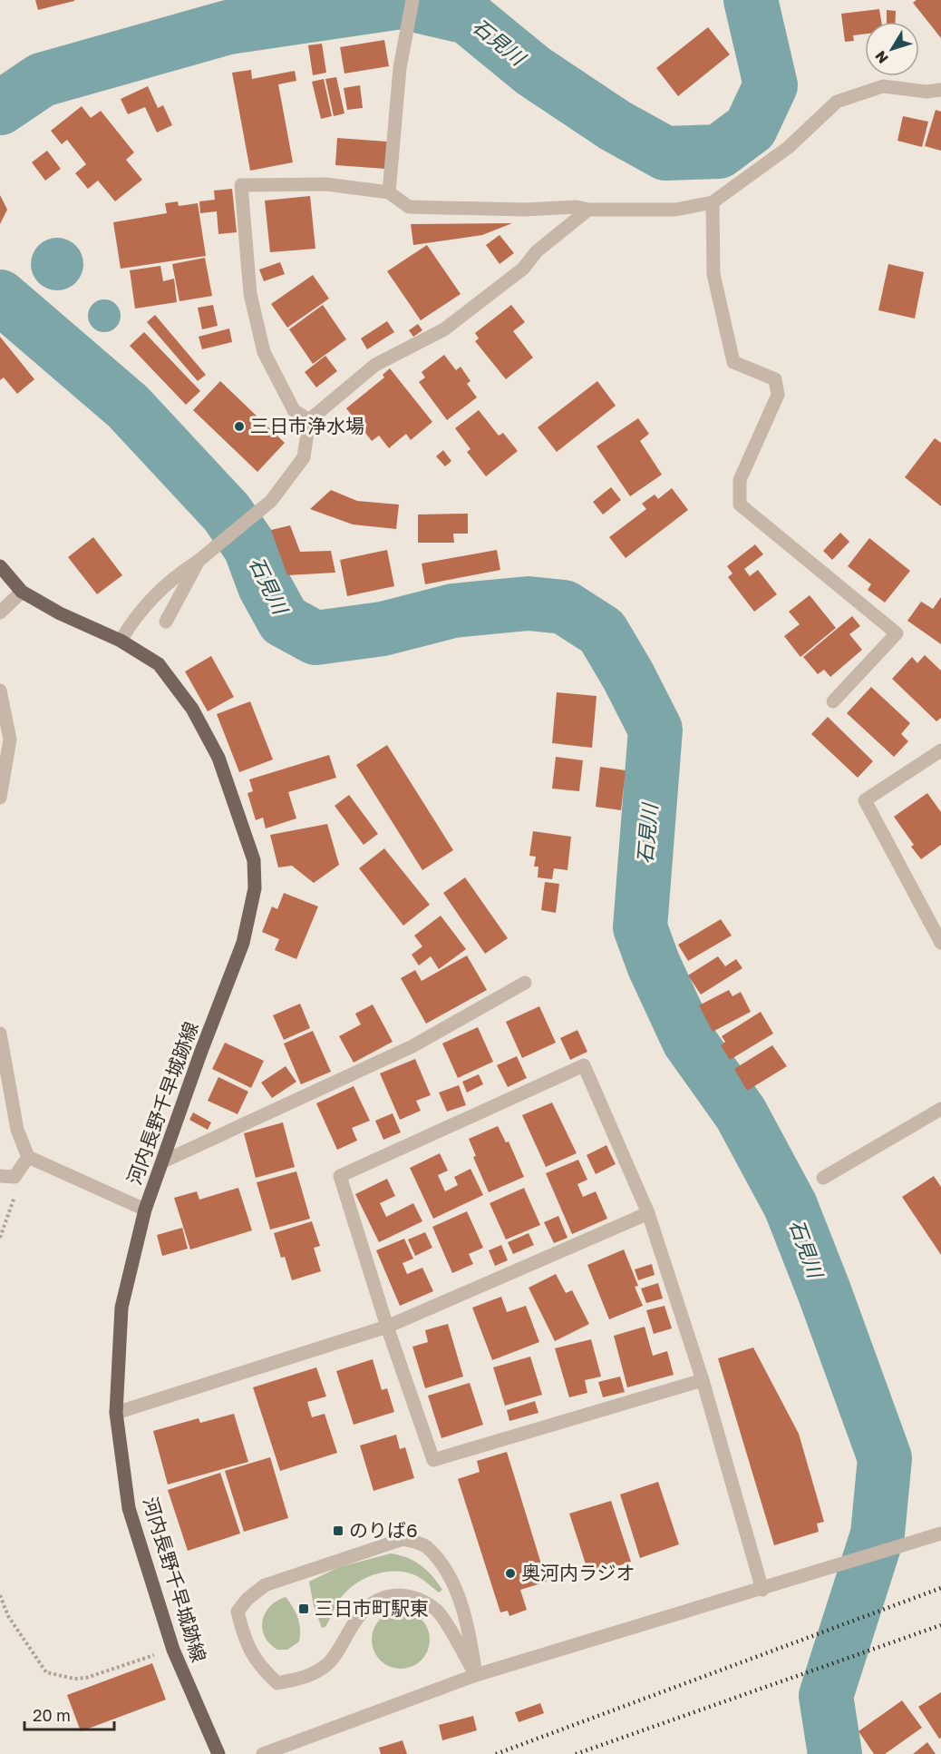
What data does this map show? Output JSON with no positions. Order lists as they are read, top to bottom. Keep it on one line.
{"streets":{"main road":["河内長野千早城跡線"]},"water":["石見川"],"places":{"other":["三日市浄水場","奥河内ラジオ"],"transit":["のりば6","三日市町駅東"]},"scale_bar":"20 m","north":"bottom left"}
